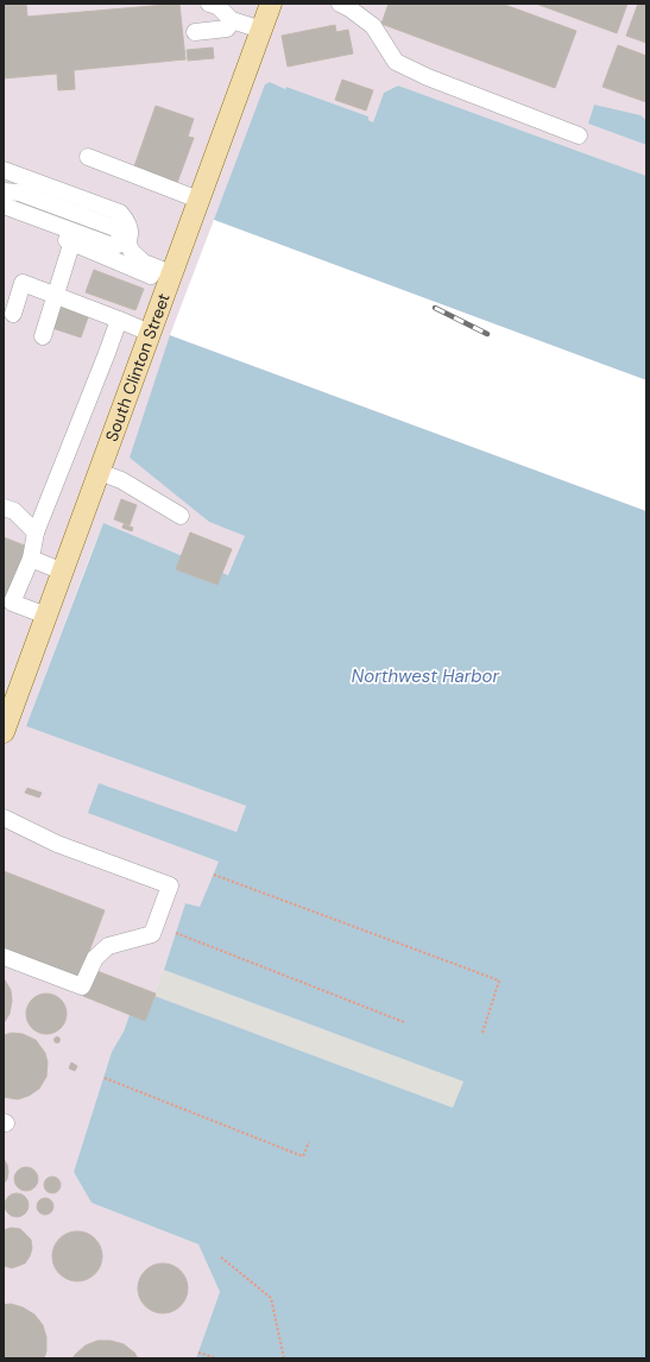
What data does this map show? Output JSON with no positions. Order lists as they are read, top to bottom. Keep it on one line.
{"streets":{"main road":["South Clinton Street"]},"water":["Northwest Harbor"]}
